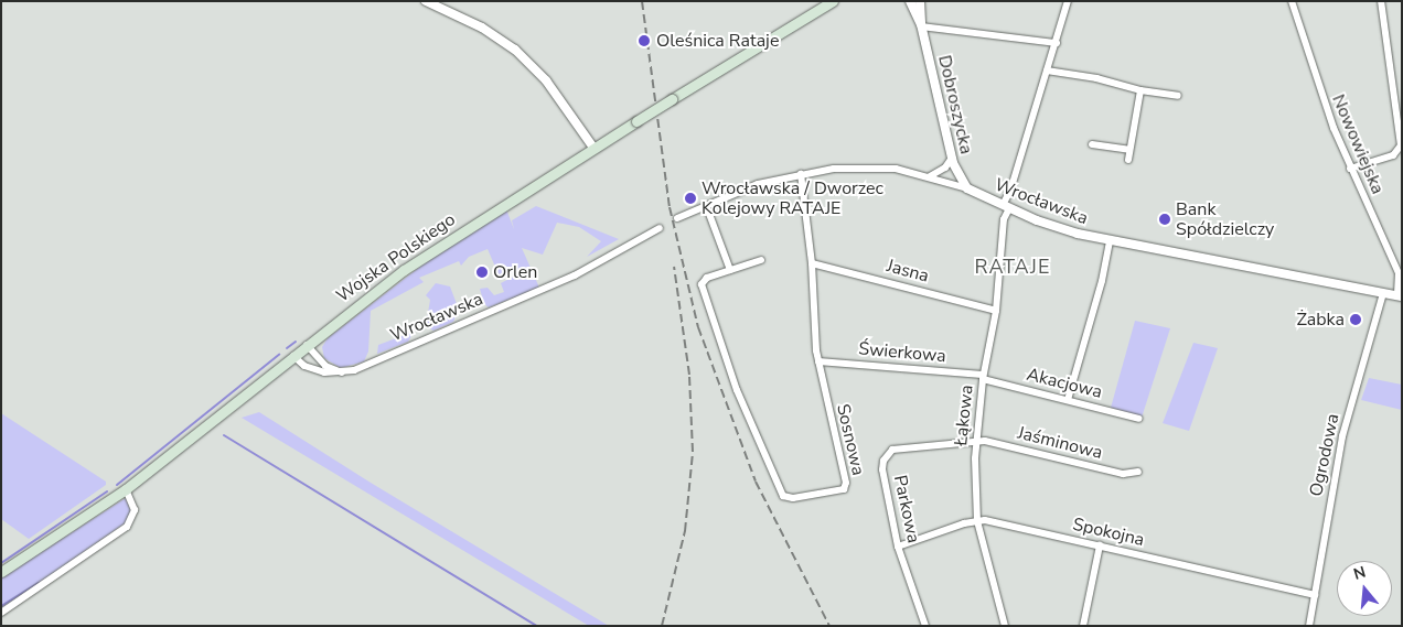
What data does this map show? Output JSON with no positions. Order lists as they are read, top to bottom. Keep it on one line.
{"streets":{"main road":["Wojska Polskiego"],"street":["Dobroszycka","Nowowiejska","Wrocławska","Jasna","Świerkowa","Akacjowa","Łąkowa","Sosnowa","Jaśminowa","Ogrodowa","Parkowa","Spokojna"]},"crossings":[["Dobroszycka","Wrocławska"],["Nowowiejska","Wrocławska"],["Wrocławska","Łąkowa"],["Wrocławska","Sosnowa"],["Wrocławska","Ogrodowa"],["Jasna","Łąkowa"],["Jasna","Sosnowa"],["Świerkowa","Akacjowa"],["Świerkowa","Łąkowa"],["Świerkowa","Sosnowa"],["Akacjowa","Łąkowa"],["Łąkowa","Jaśminowa"],["Łąkowa","Parkowa"],["Łąkowa","Spokojna"],["Jaśminowa","Parkowa"],["Ogrodowa","Spokojna"],["Parkowa","Spokojna"]],"districts":["RATAJE"],"places":["Oleśnica Rataje","Wrocławska / Dworzec Kolejowy RATAJE","Bank Spółdzielczy","Orlen","Żabka"],"north":"top"}
